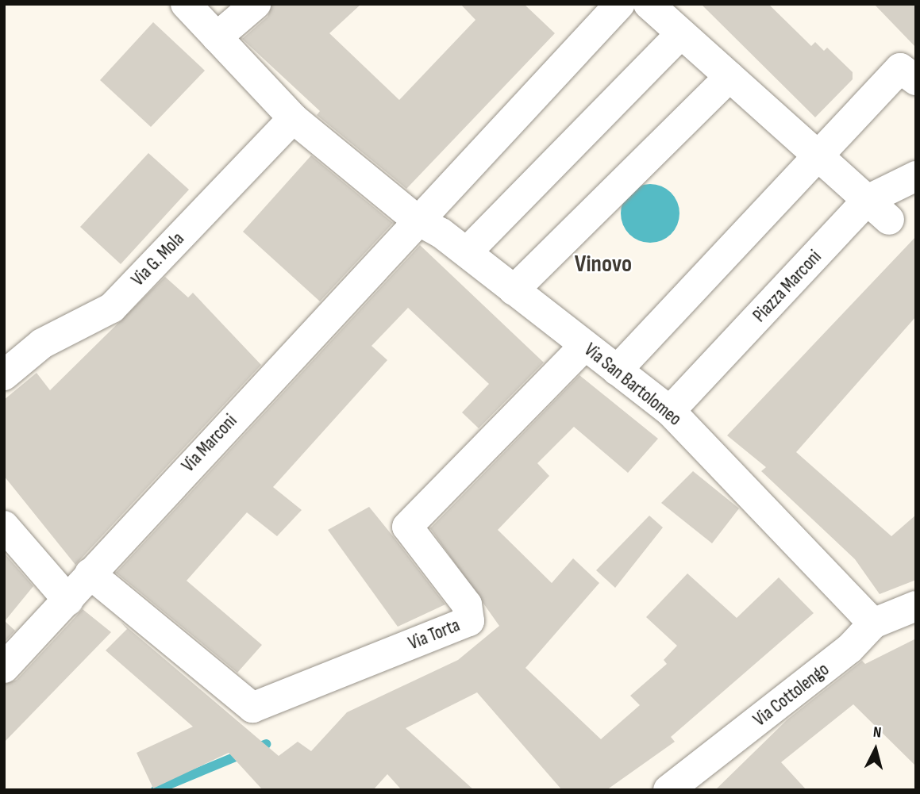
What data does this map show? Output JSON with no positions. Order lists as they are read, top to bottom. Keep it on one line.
{"streets":{"street":["Via G. Mola","Piazza Marconi","Via San Bartolomeo","Via Marconi","Via Torta","Via Cottolengo"]},"crossings":[["Via G. Mola","Via San Bartolomeo"],["Piazza Marconi","Via San Bartolomeo"],["Via San Bartolomeo","Via Marconi"],["Via San Bartolomeo","Via Torta"],["Via San Bartolomeo","Via Cottolengo"],["Via Marconi","Via Torta"]],"districts":["Vinovo"],"north":"top"}
